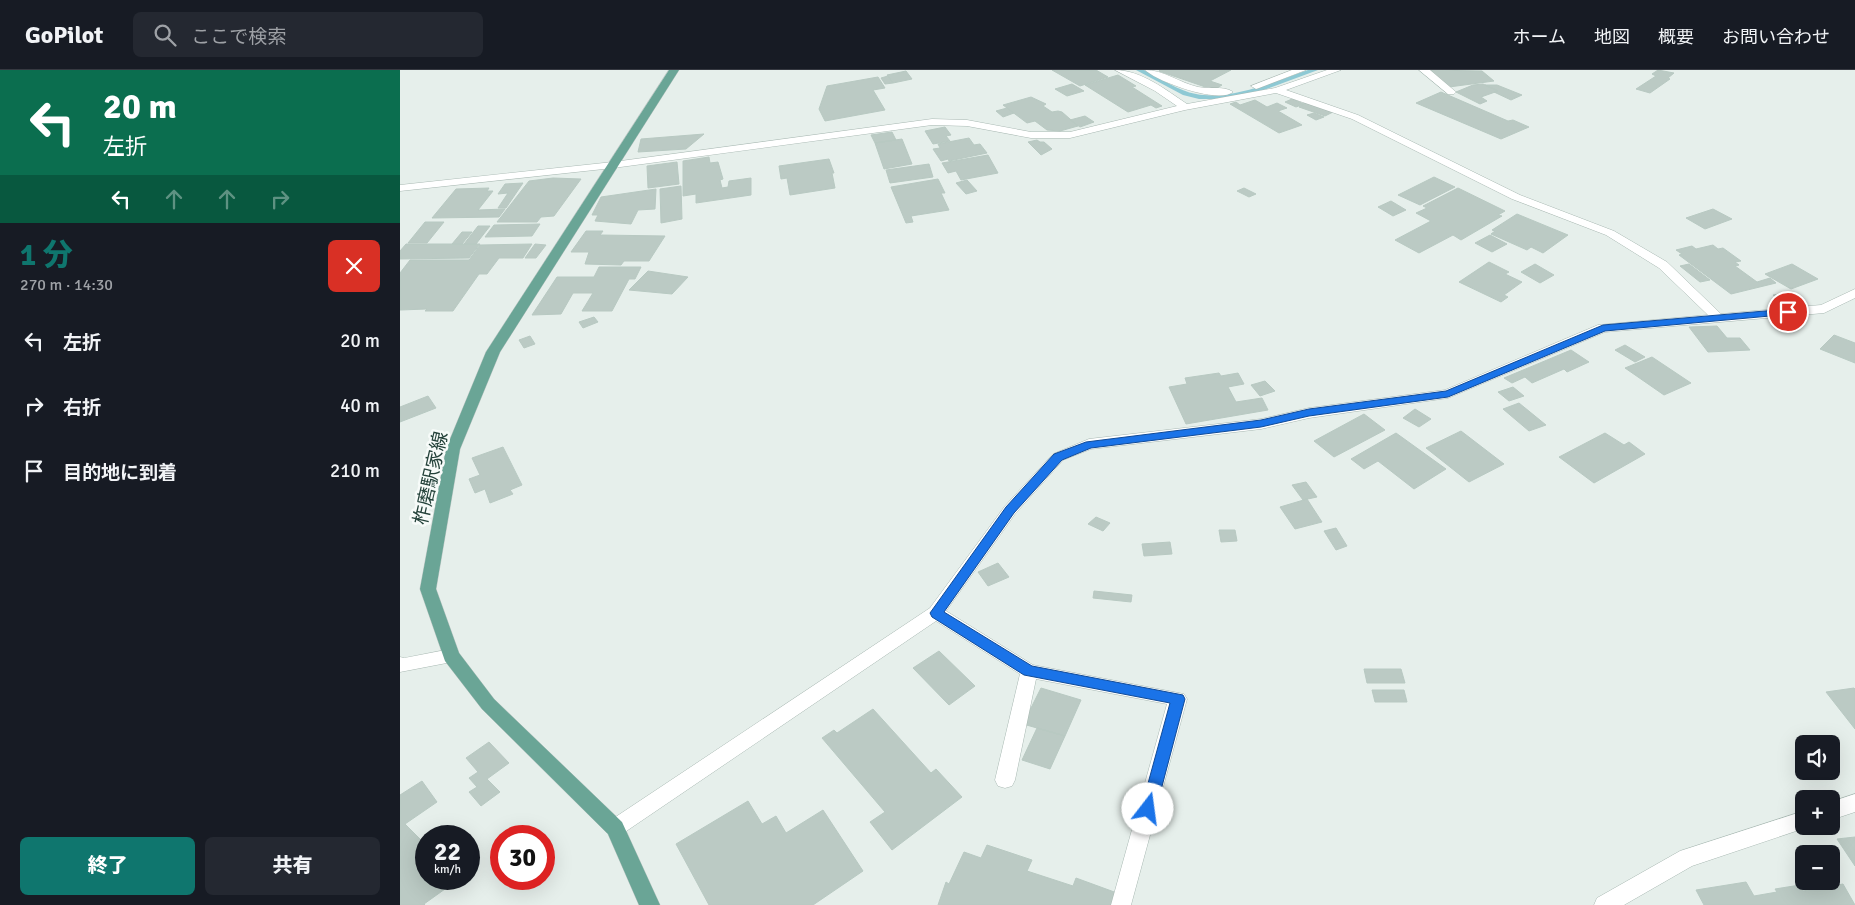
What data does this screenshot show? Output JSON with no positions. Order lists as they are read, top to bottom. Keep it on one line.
{"streets":{"main road":["柞磨駅家線"]},"page":{"header":"GoPilot","search":"ここで検索","nav":["ホーム","地図","概要","お問い合わせ"],"turn":["20 m","左折"],"heading":["1 分","270 m · 14:30"],"list":[{"name":"左折","value":"20 m"},{"name":"右折","value":"40 m"},{"name":"目的地に到着","value":"210 m"}],"map_buttons":["+","−"],"speed":"22 km/h","limit":"30","buttons":["終了","共有"]}}
